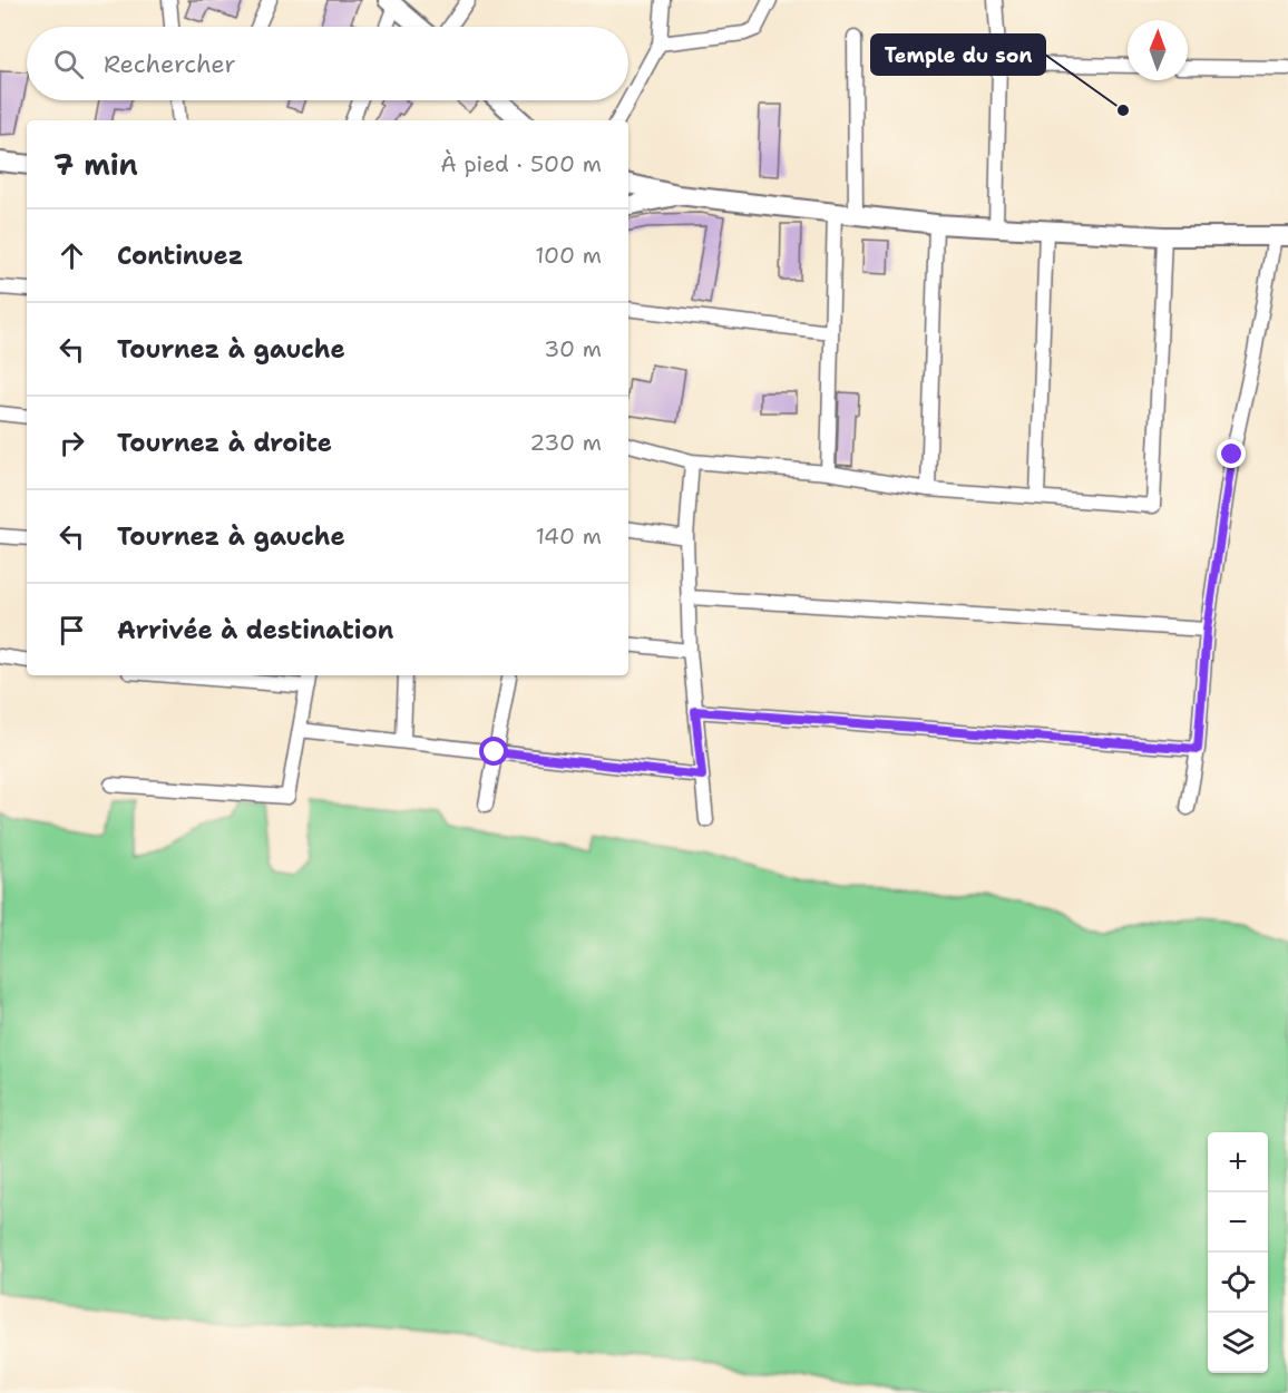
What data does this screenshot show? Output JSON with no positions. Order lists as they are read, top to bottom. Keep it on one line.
{"places":["Temple du son"],"north":"top","page":{"search":"Rechercher","heading":["7 min","À pied · 500 m"],"list":[["Continuez","100 m"],["Tournez à gauche","30 m"],["Tournez à droite","230 m"],["Tournez à gauche","140 m"],"Arrivée à destination"],"map_buttons":["+","−"]}}
